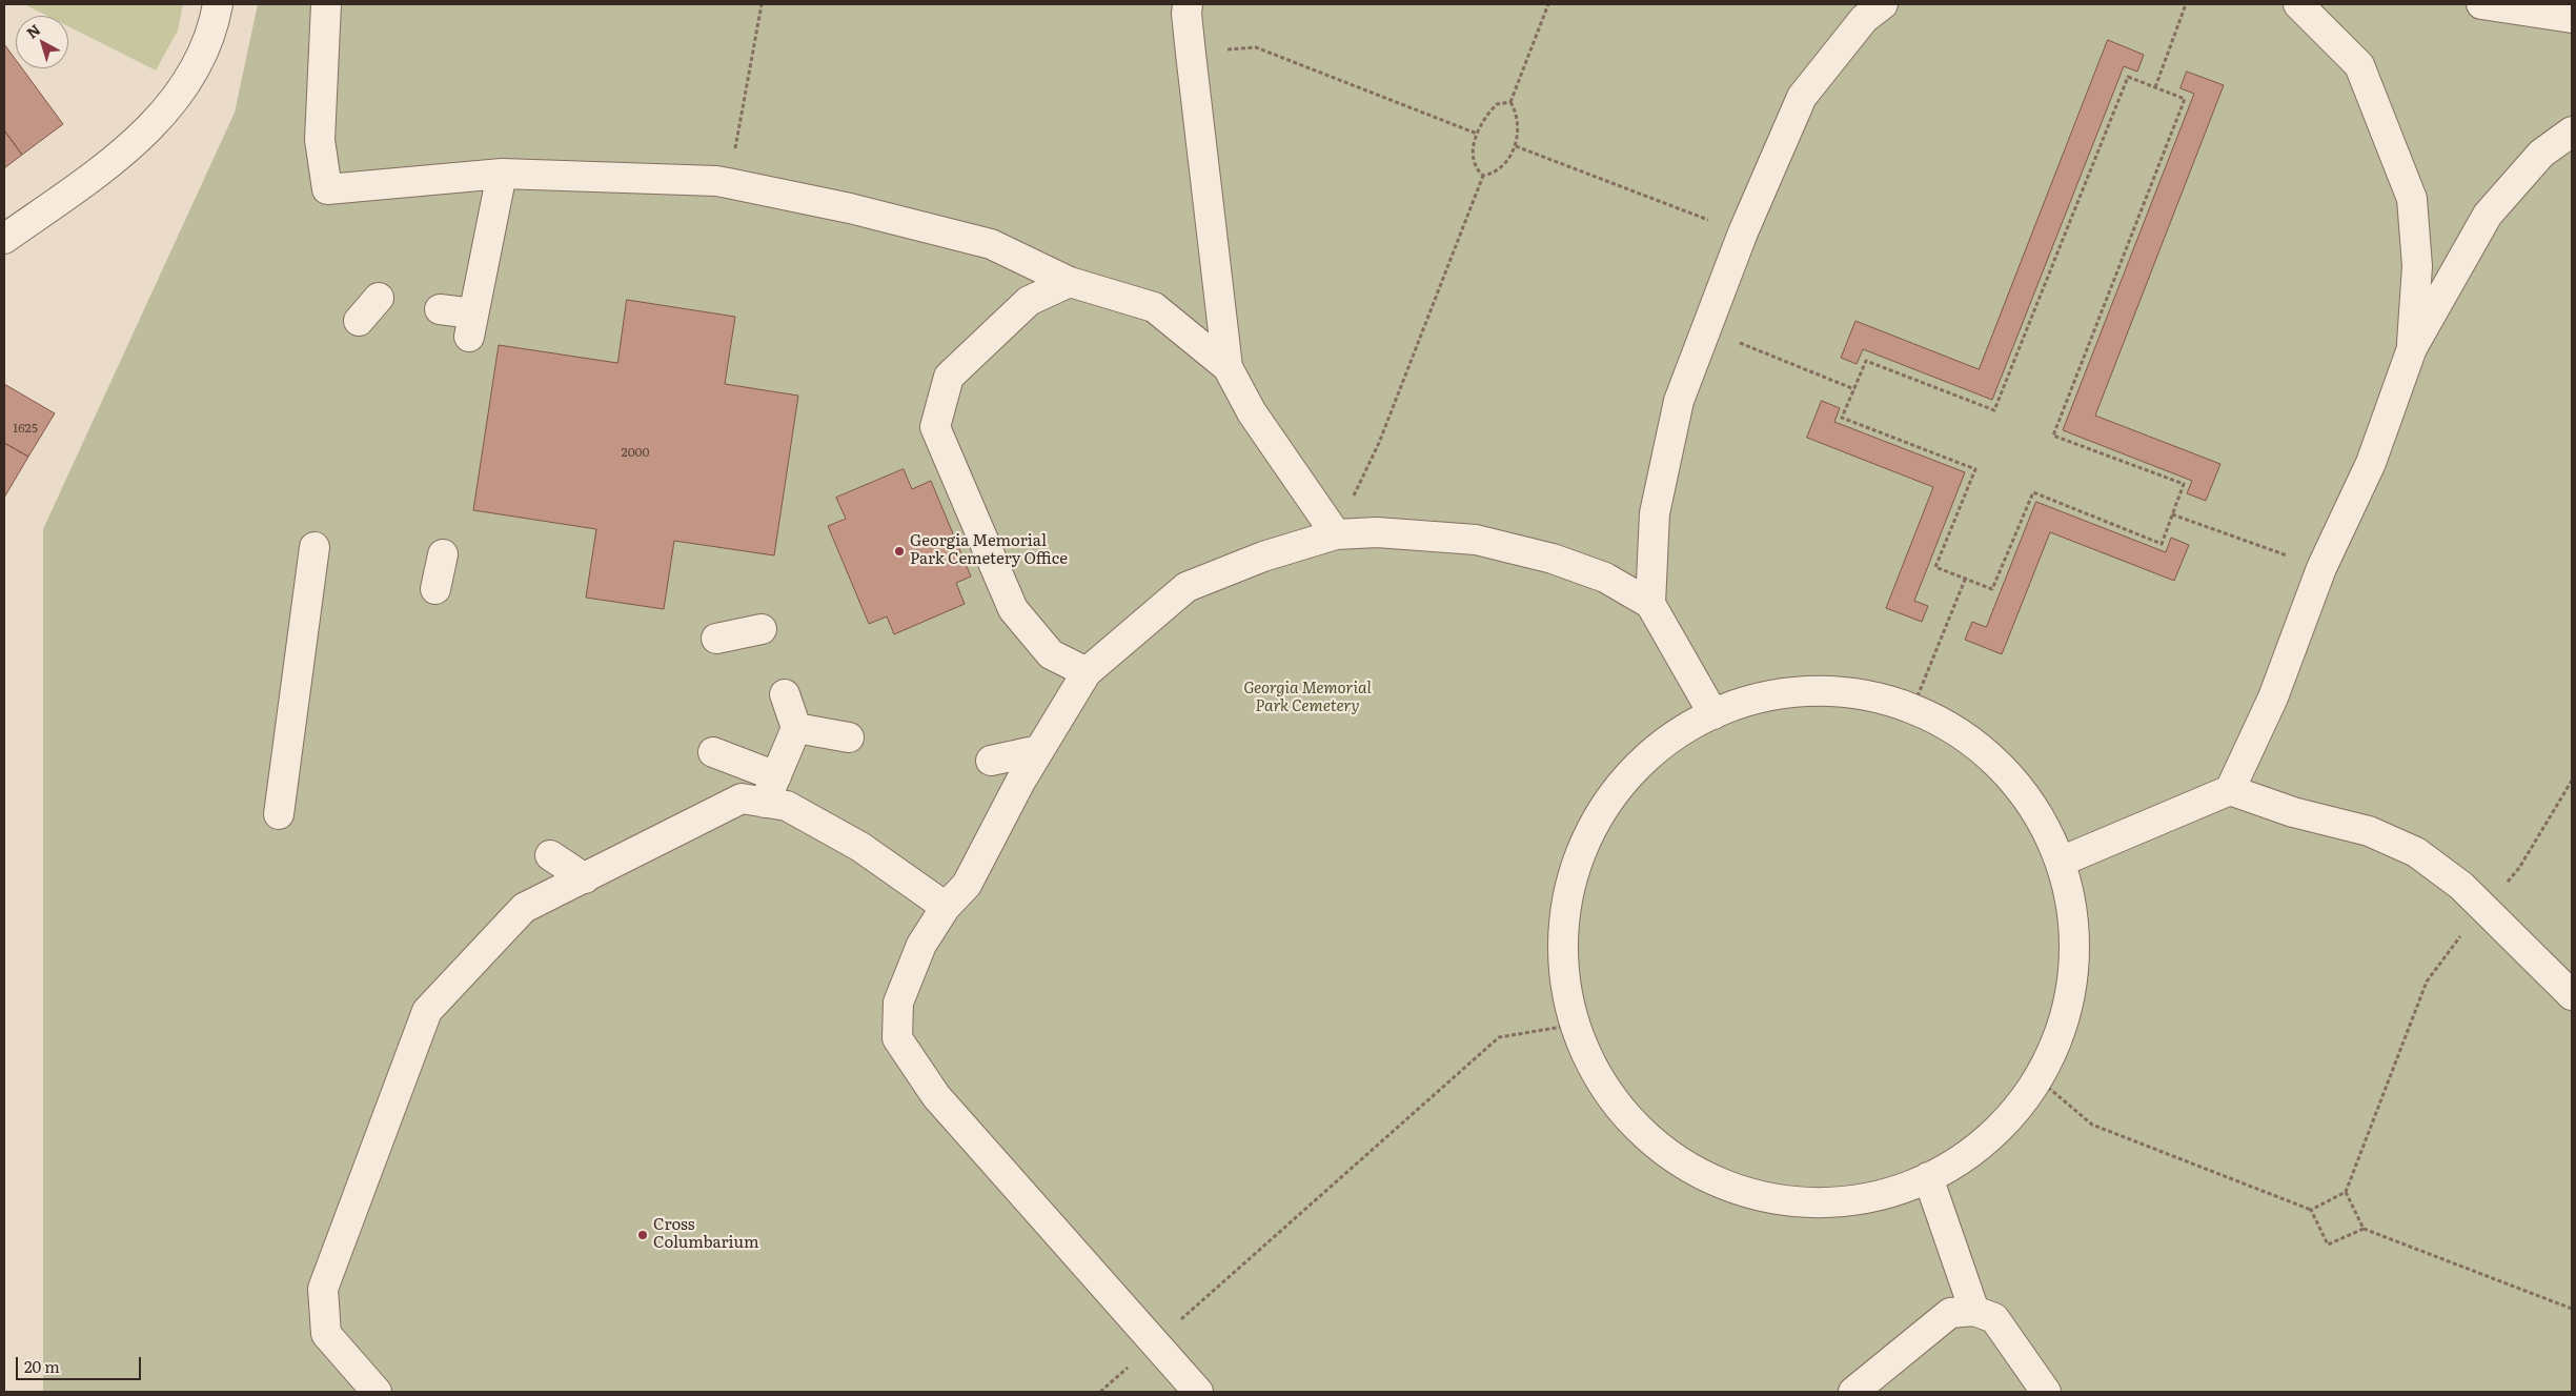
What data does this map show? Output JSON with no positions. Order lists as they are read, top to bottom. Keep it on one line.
{"parks":["Georgia Memorial Park Cemetery"],"places":["Georgia Memorial Park Cemetery Office","Cross Columbarium"],"house_numbers":["1625","2000"],"scale_bar":"20 m","north":"top left"}
